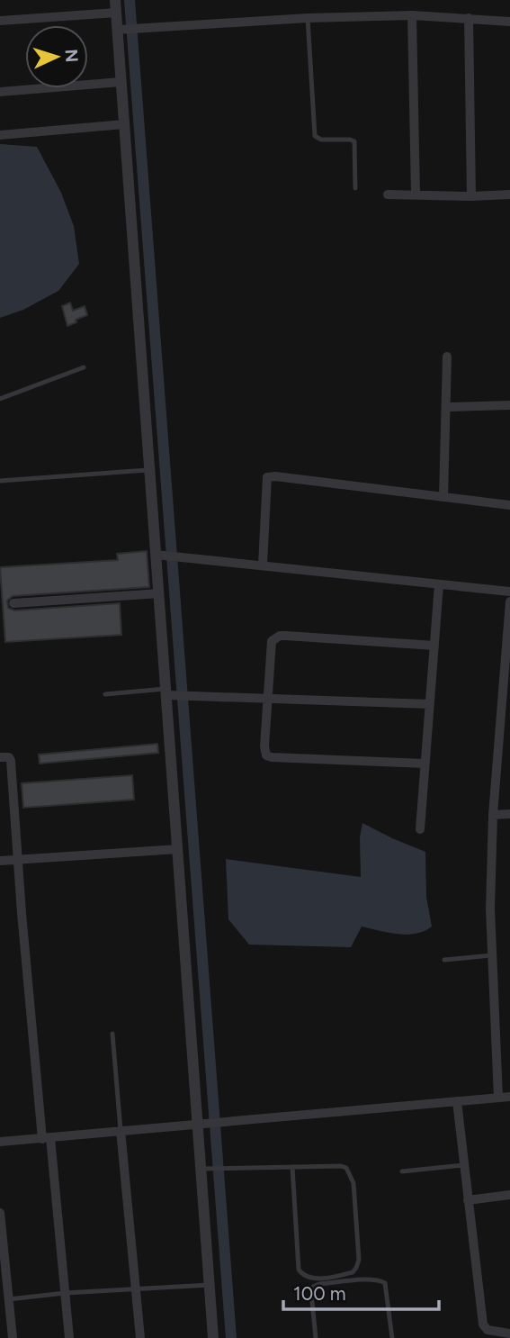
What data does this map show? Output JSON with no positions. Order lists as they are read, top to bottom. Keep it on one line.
{"scale_bar":"100 m","north":"right"}
